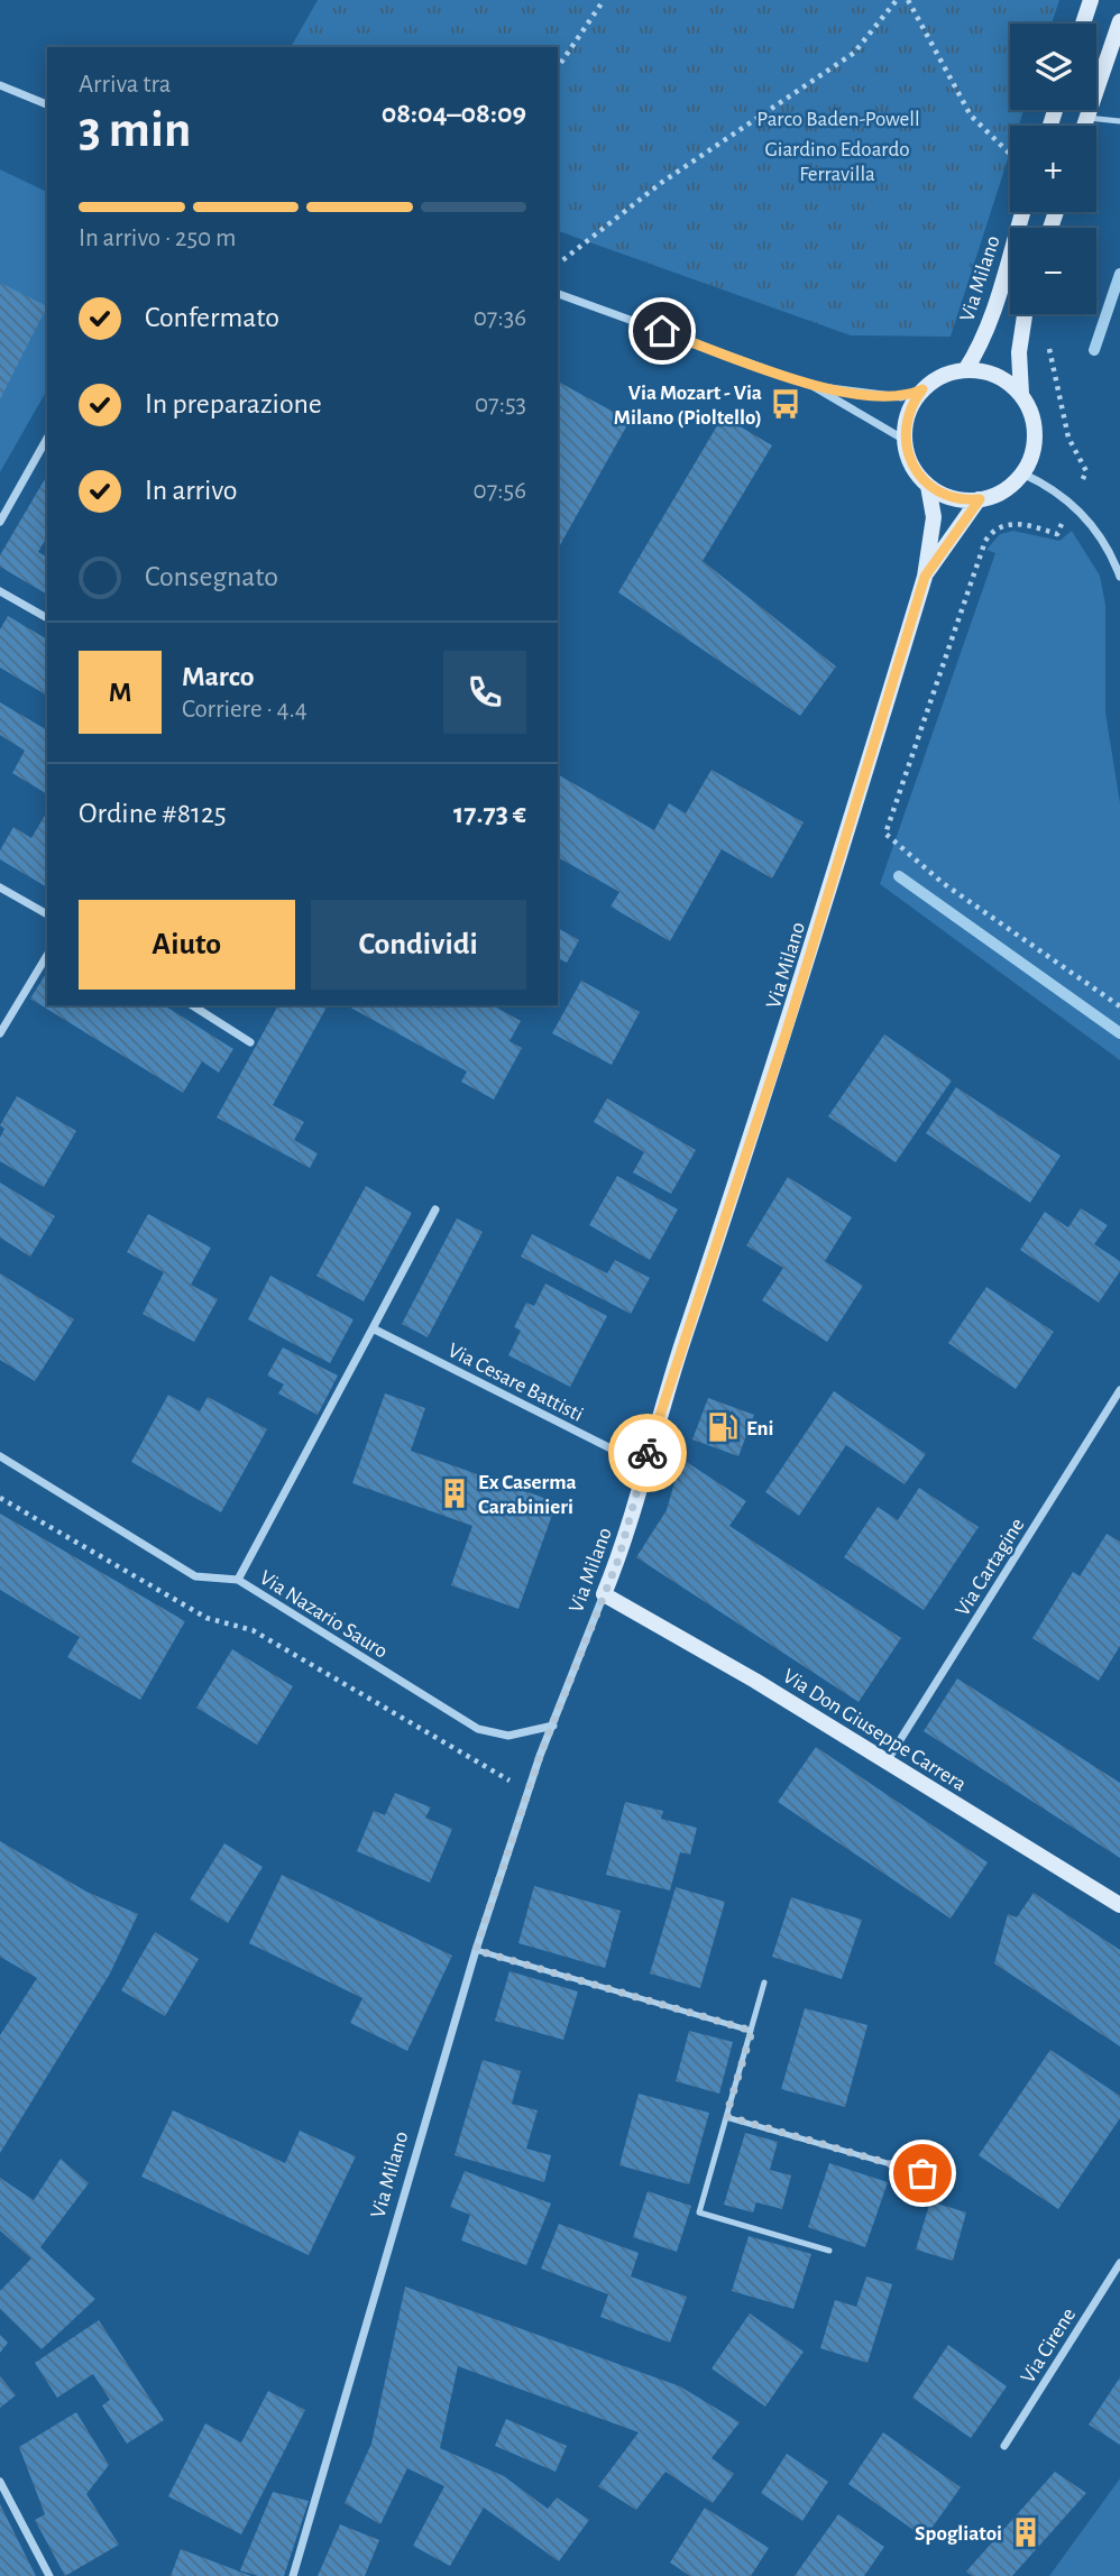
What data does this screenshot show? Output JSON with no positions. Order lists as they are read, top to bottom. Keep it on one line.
{"streets":{"street":["Via Milano","Via Cesare Battisti","Via Cartagine","Via Nazario Sauro","Via Don Giuseppe Carrera","Via Cirene"]},"crossings":[["Via Milano","Via Cesare Battisti"],["Via Milano","Via Nazario Sauro"],["Via Milano","Via Don Giuseppe Carrera"],["Via Cartagine","Via Don Giuseppe Carrera"]],"parks":["Parco Baden-Powell","Giardino Edoardo Ferravilla"],"places":{"bus stop":["Via Mozart - Via Milano (Pioltello)"],"fuel station":["Eni"],"building":["Ex Caserma Carabinieri","Spogliatoi"]},"page":{"map_buttons":["+","−"],"heading":["3 min","Arriva tra","08:04–08:09"],"panel":["Marco","Corriere · 4.4","Ordine #8125","17.73 €"],"bar":"In arrivo · 250 m","list":[["Confermato","07:36"],["In preparazione","07:53"],["In arrivo","07:56"],"Consegnato"],"round":"M","buttons":["Aiuto","Condividi"]}}
